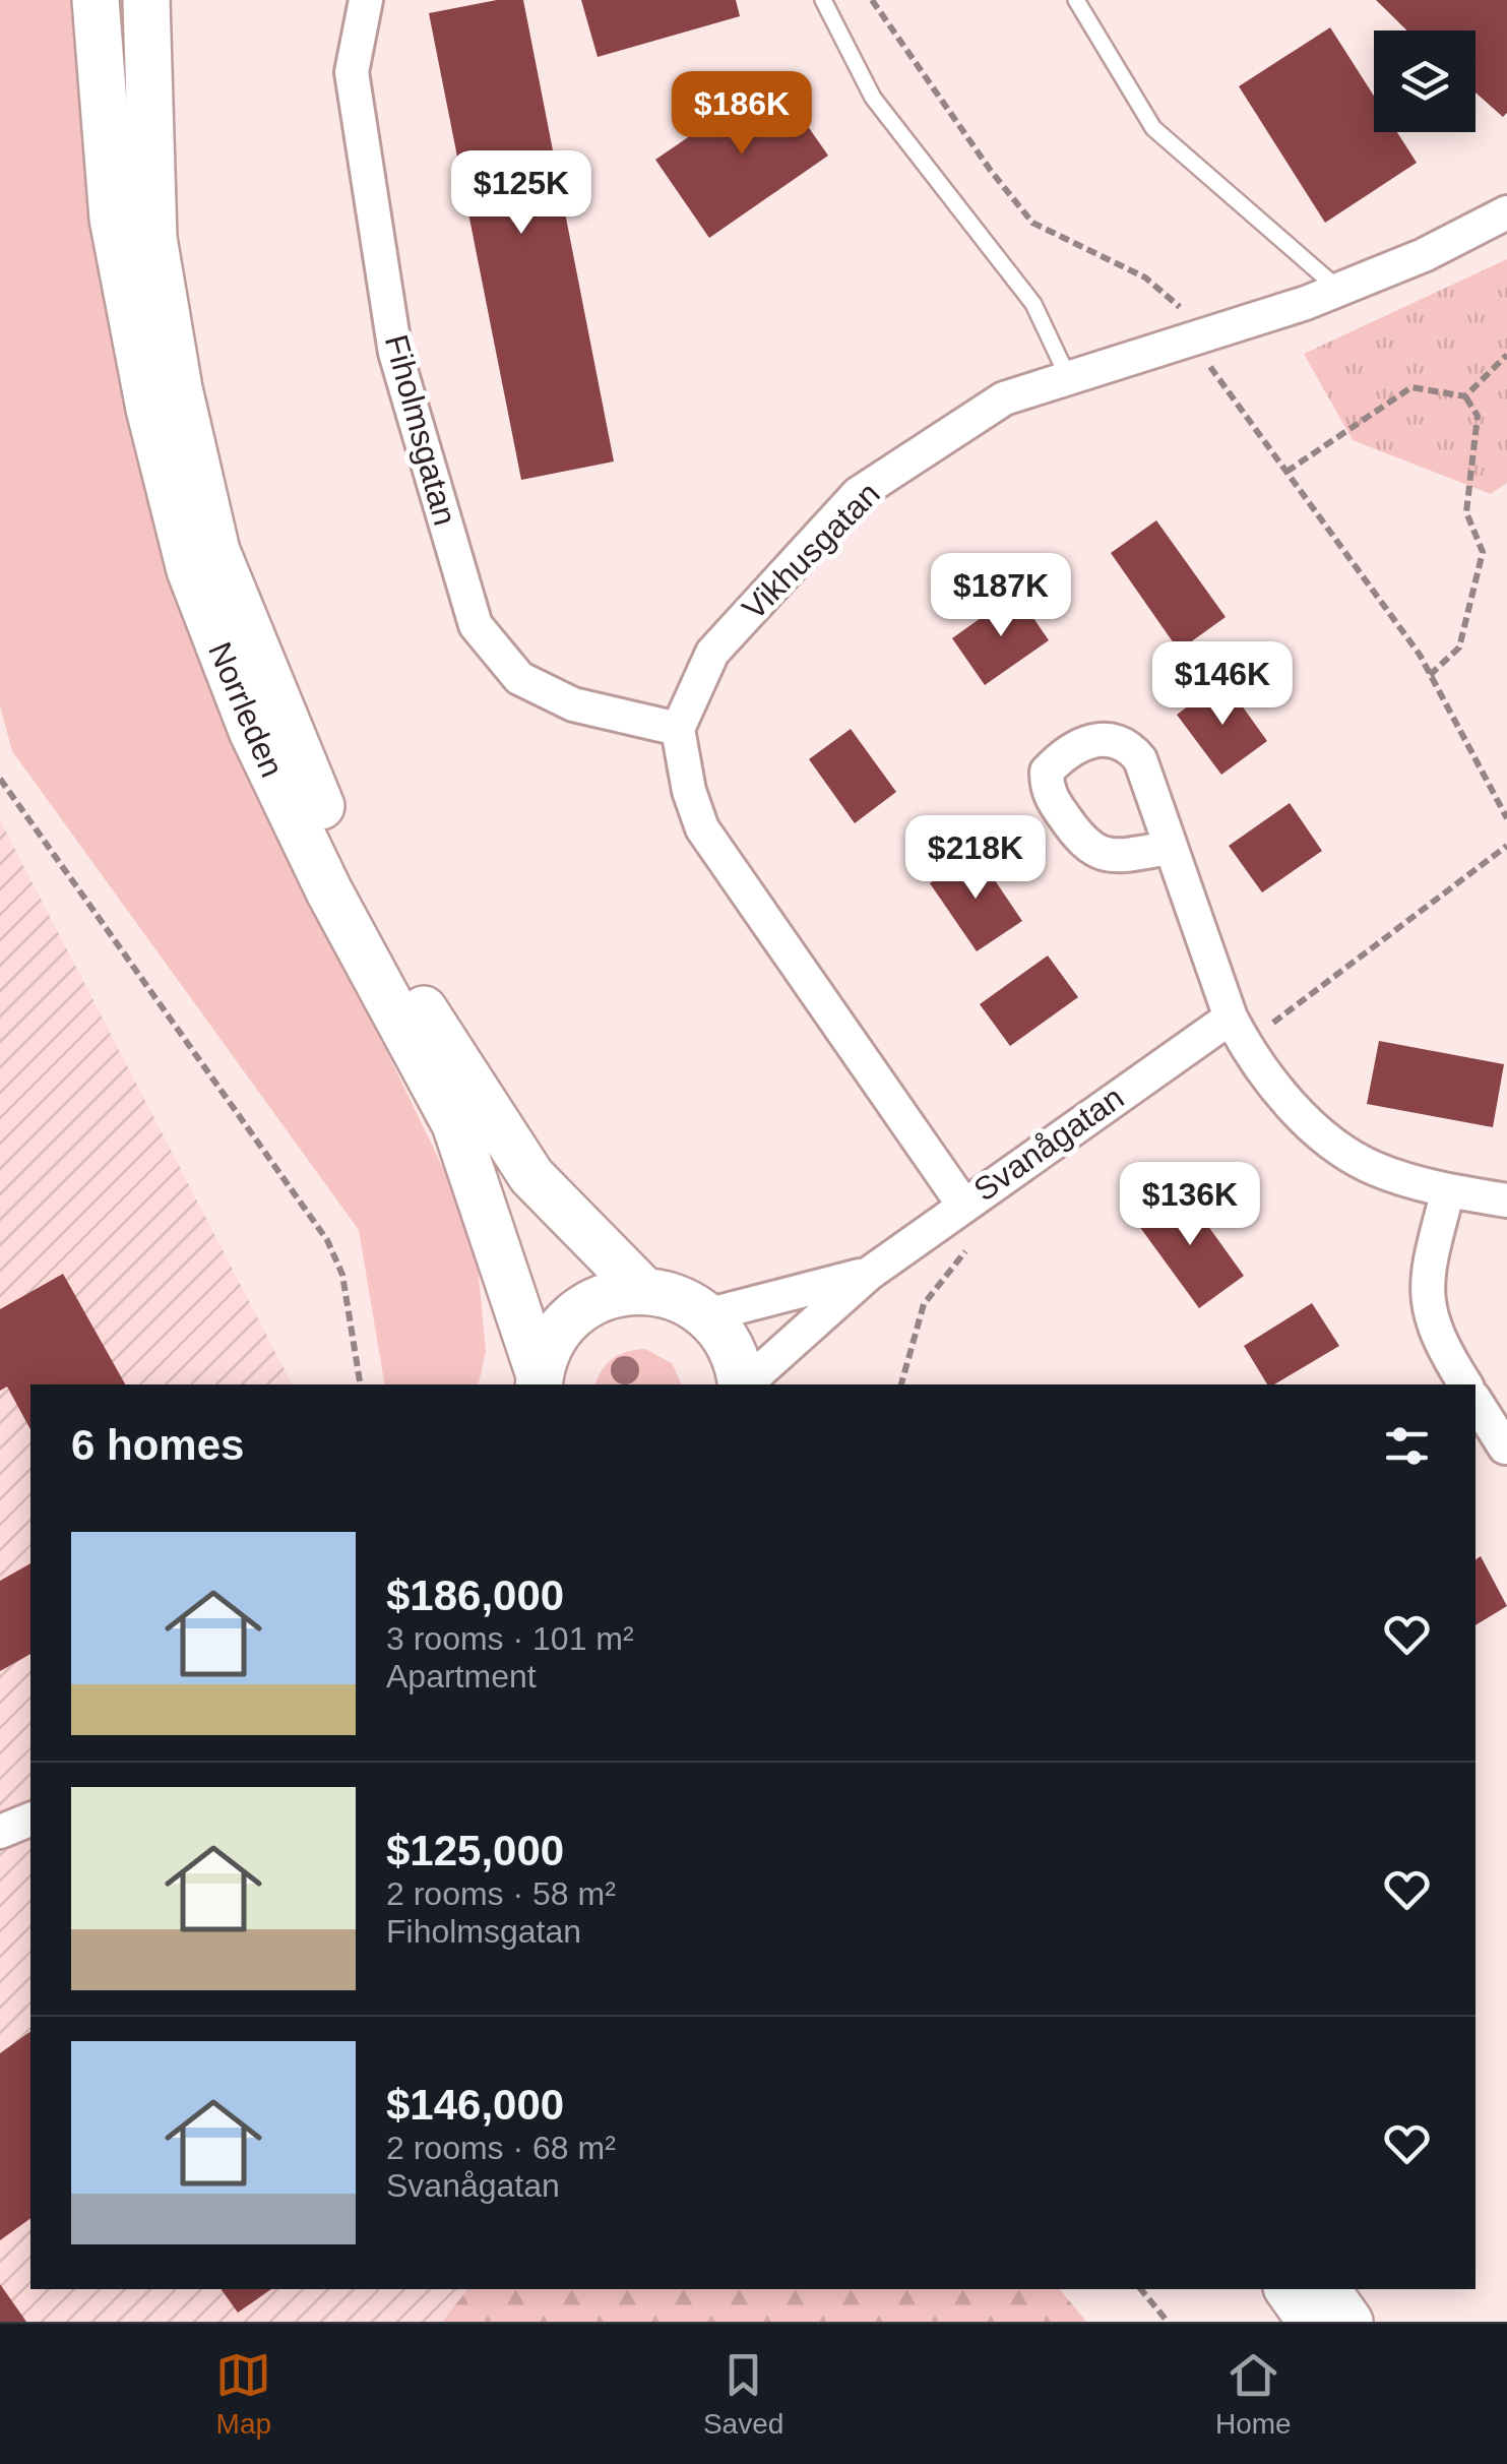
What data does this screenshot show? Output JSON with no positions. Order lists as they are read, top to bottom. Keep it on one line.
{"streets":{"main road":["Norrleden"],"street":["Fiholmsgatan","Vikhusgatan","Svanågatan"]},"crossings":[["Fiholmsgatan","Vikhusgatan"]],"page":{"price":["$186K","$125K","$187K","$146K","$218K","$136K"],"heading":"6 homes","list":[{"name":"$186,000","note":"3 rooms · 101 m² · Apartment"},{"name":"$125,000","note":"2 rooms · 58 m² · Fiholmsgatan"},{"name":"$146,000","note":"2 rooms · 68 m² · Svanågatan"}],"tabs":["Map","Saved","Home"]}}
